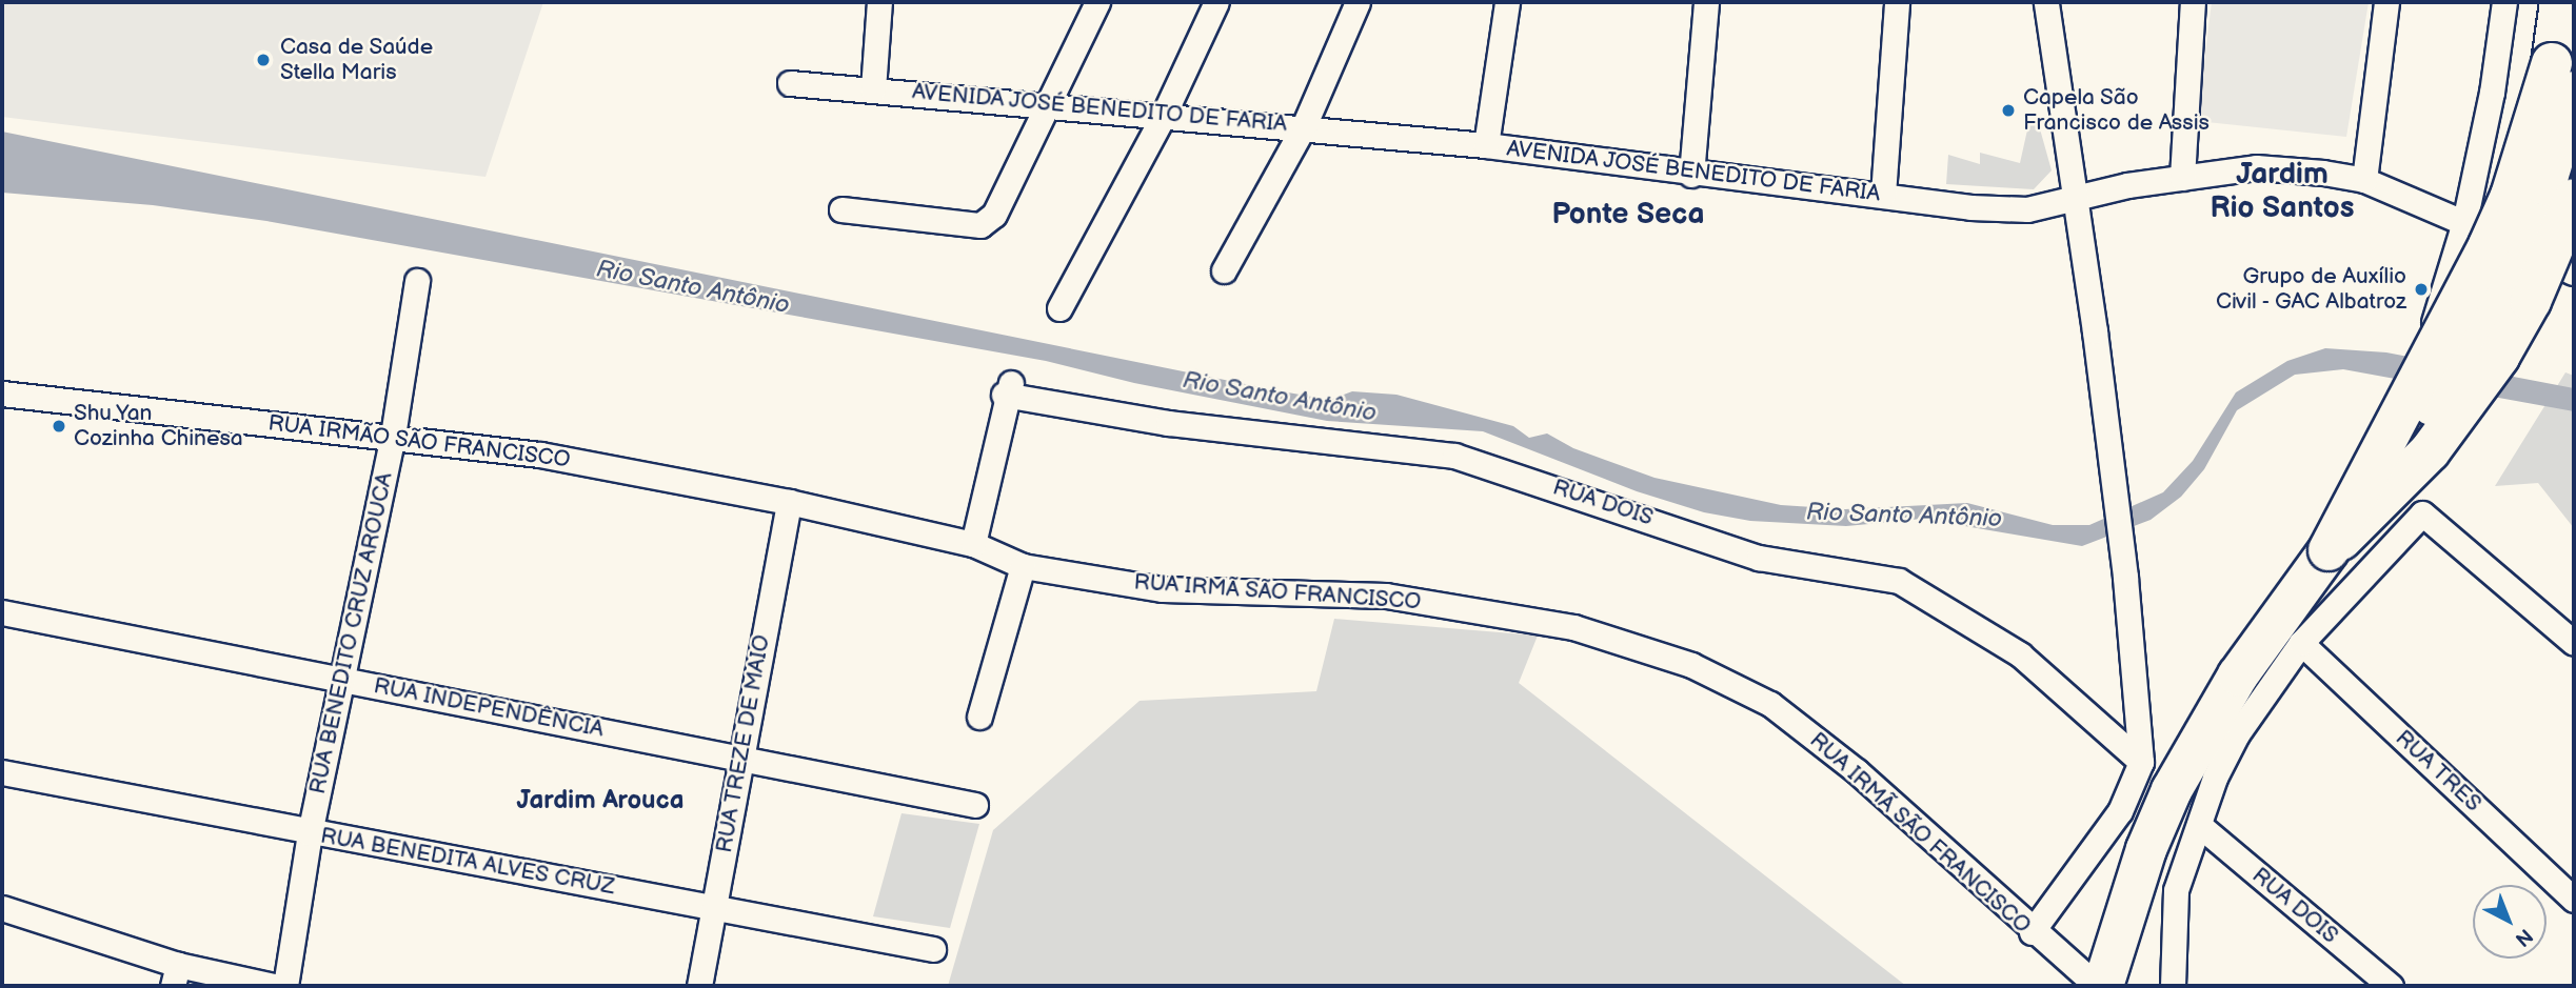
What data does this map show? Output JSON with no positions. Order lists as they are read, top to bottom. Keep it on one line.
{"streets":{"street":["AVENIDA JOSÉ BENEDITO DE FARIA","RUA IRMÃO SÃO FRANCISCO","RUA DOIS","RUA IRMÃ SÃO FRANCISCO","RUA BENEDITO CRUZ AROUCA","RUA INDEPENDÊNCIA","RUA TREZE DE MAIO","RUA TRES","RUA BENEDITA ALVES CRUZ"]},"crossings":[["RUA IRMÃO SÃO FRANCISCO","RUA IRMÃ SÃO FRANCISCO"],["RUA IRMÃO SÃO FRANCISCO","RUA BENEDITO CRUZ AROUCA"],["RUA IRMÃO SÃO FRANCISCO","RUA TREZE DE MAIO"],["RUA DOIS","RUA IRMÃ SÃO FRANCISCO"],["RUA IRMÃ SÃO FRANCISCO","RUA TREZE DE MAIO"],["RUA BENEDITO CRUZ AROUCA","RUA INDEPENDÊNCIA"],["RUA BENEDITO CRUZ AROUCA","RUA BENEDITA ALVES CRUZ"],["RUA INDEPENDÊNCIA","RUA TREZE DE MAIO"],["RUA TREZE DE MAIO","RUA BENEDITA ALVES CRUZ"]],"districts":["Jardim Rio Santos","Ponte Seca","Jardim Arouca"],"water":["Rio Santo Antônio"],"places":["Casa de Saúde Stella Maris","Capela São Francisco de Assis","Grupo de Auxílio Civil - GAC Albatroz","Shu Yan Cozinha Chinesa"],"north":"bottom right"}
